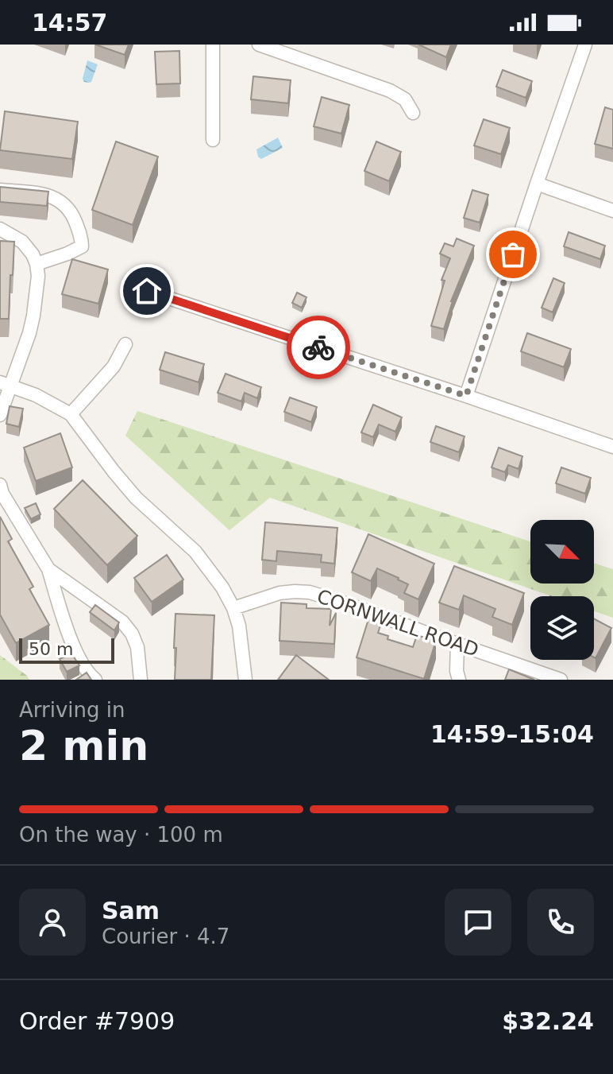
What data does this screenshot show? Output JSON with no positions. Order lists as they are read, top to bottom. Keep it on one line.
{"streets":{"street":["CORNWALL ROAD"]},"scale_bar":"50 m","north":"bottom right","page":{"status":"14:57","scale":"50 m","heading":["2 min","Arriving in","14:59–15:04"],"panel":["Sam","Courier · 4.7","Order #7909","$32.24"],"bar":"On the way · 100 m"}}
